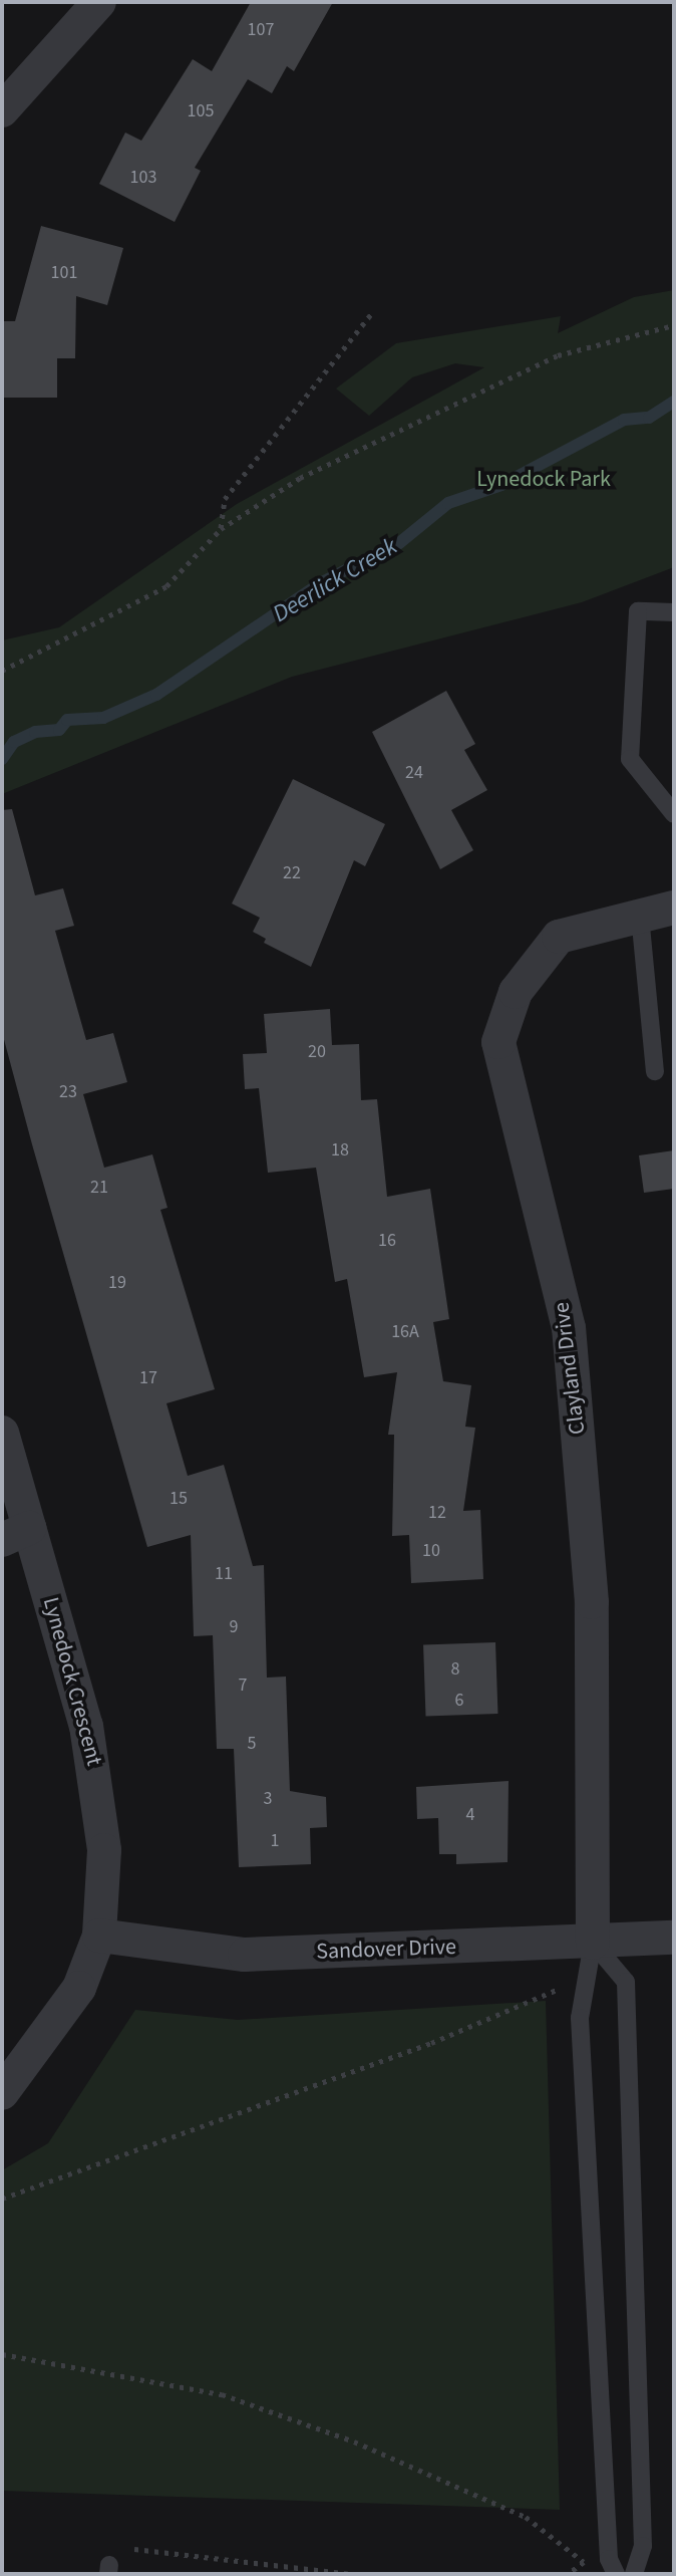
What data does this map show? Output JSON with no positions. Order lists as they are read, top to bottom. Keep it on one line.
{"streets":{"street":["Clayland Drive","Lynedock Crescent","Sandover Drive"]},"crossings":[["Clayland Drive","Sandover Drive"],["Lynedock Crescent","Sandover Drive"]],"water":["Deerlick Creek"],"parks":["Lynedock Park"],"house_numbers":["107","105","103","101","24","22","20","23","18","21","16","19","16A","17","15","12","10","11","9","8","7","6","5","3","4","1"]}
